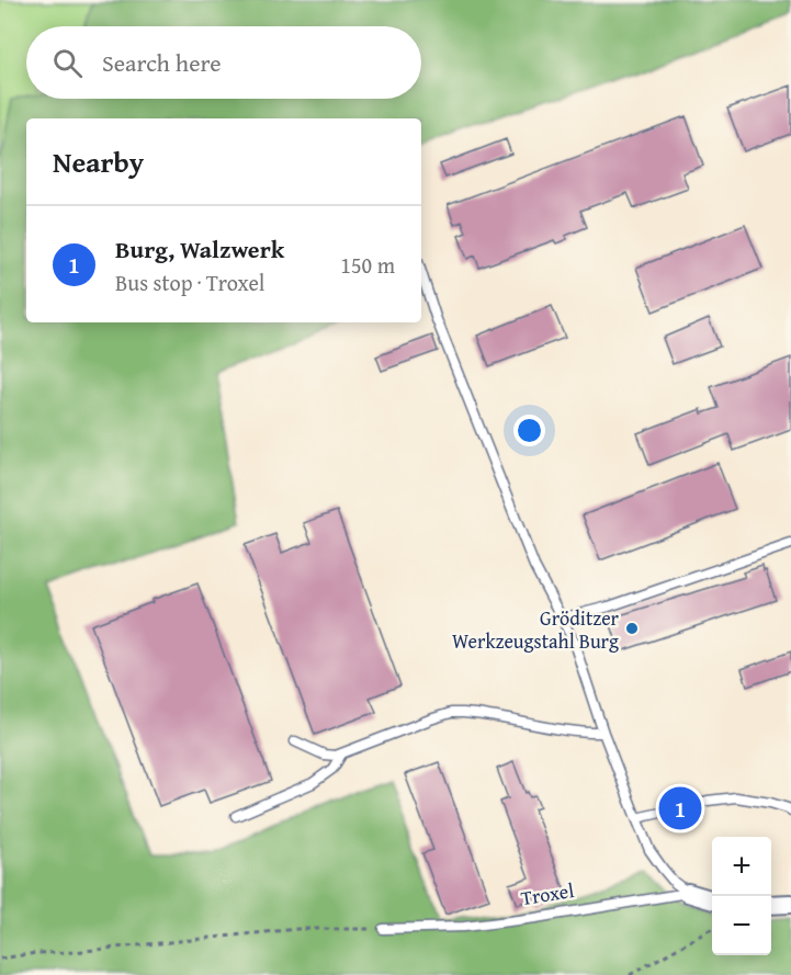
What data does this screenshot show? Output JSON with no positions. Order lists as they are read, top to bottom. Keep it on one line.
{"streets":{"street":["Troxel"]},"places":["Gröditzer Werkzeugstahl Burg"],"page":{"search":"Search here","heading":"Nearby","list":[{"mark":"1","name":"Burg, Walzwerk","note":"Bus stop · Troxel","value":"150 m"}],"pins":"1","map_buttons":["+","−"]}}
